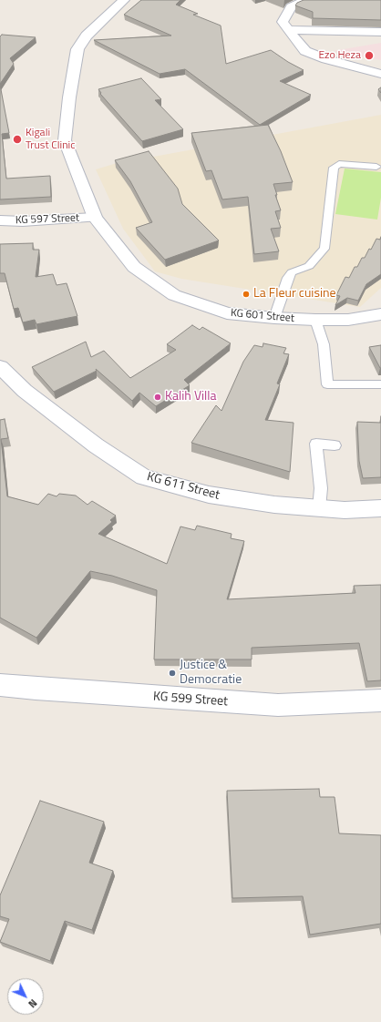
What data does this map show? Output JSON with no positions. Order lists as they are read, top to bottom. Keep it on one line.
{"streets":{"street":["KG 597 Street","KG 601 Street","KG 611 Street","KG 599 Street"]},"crossings":[["KG 597 Street","KG 601 Street"]],"places":["Ezo Heza","Kigali Trust Clinic","La Fleur cuisine","Kalih Villa","Justice & Democratie"],"north":"bottom right"}
